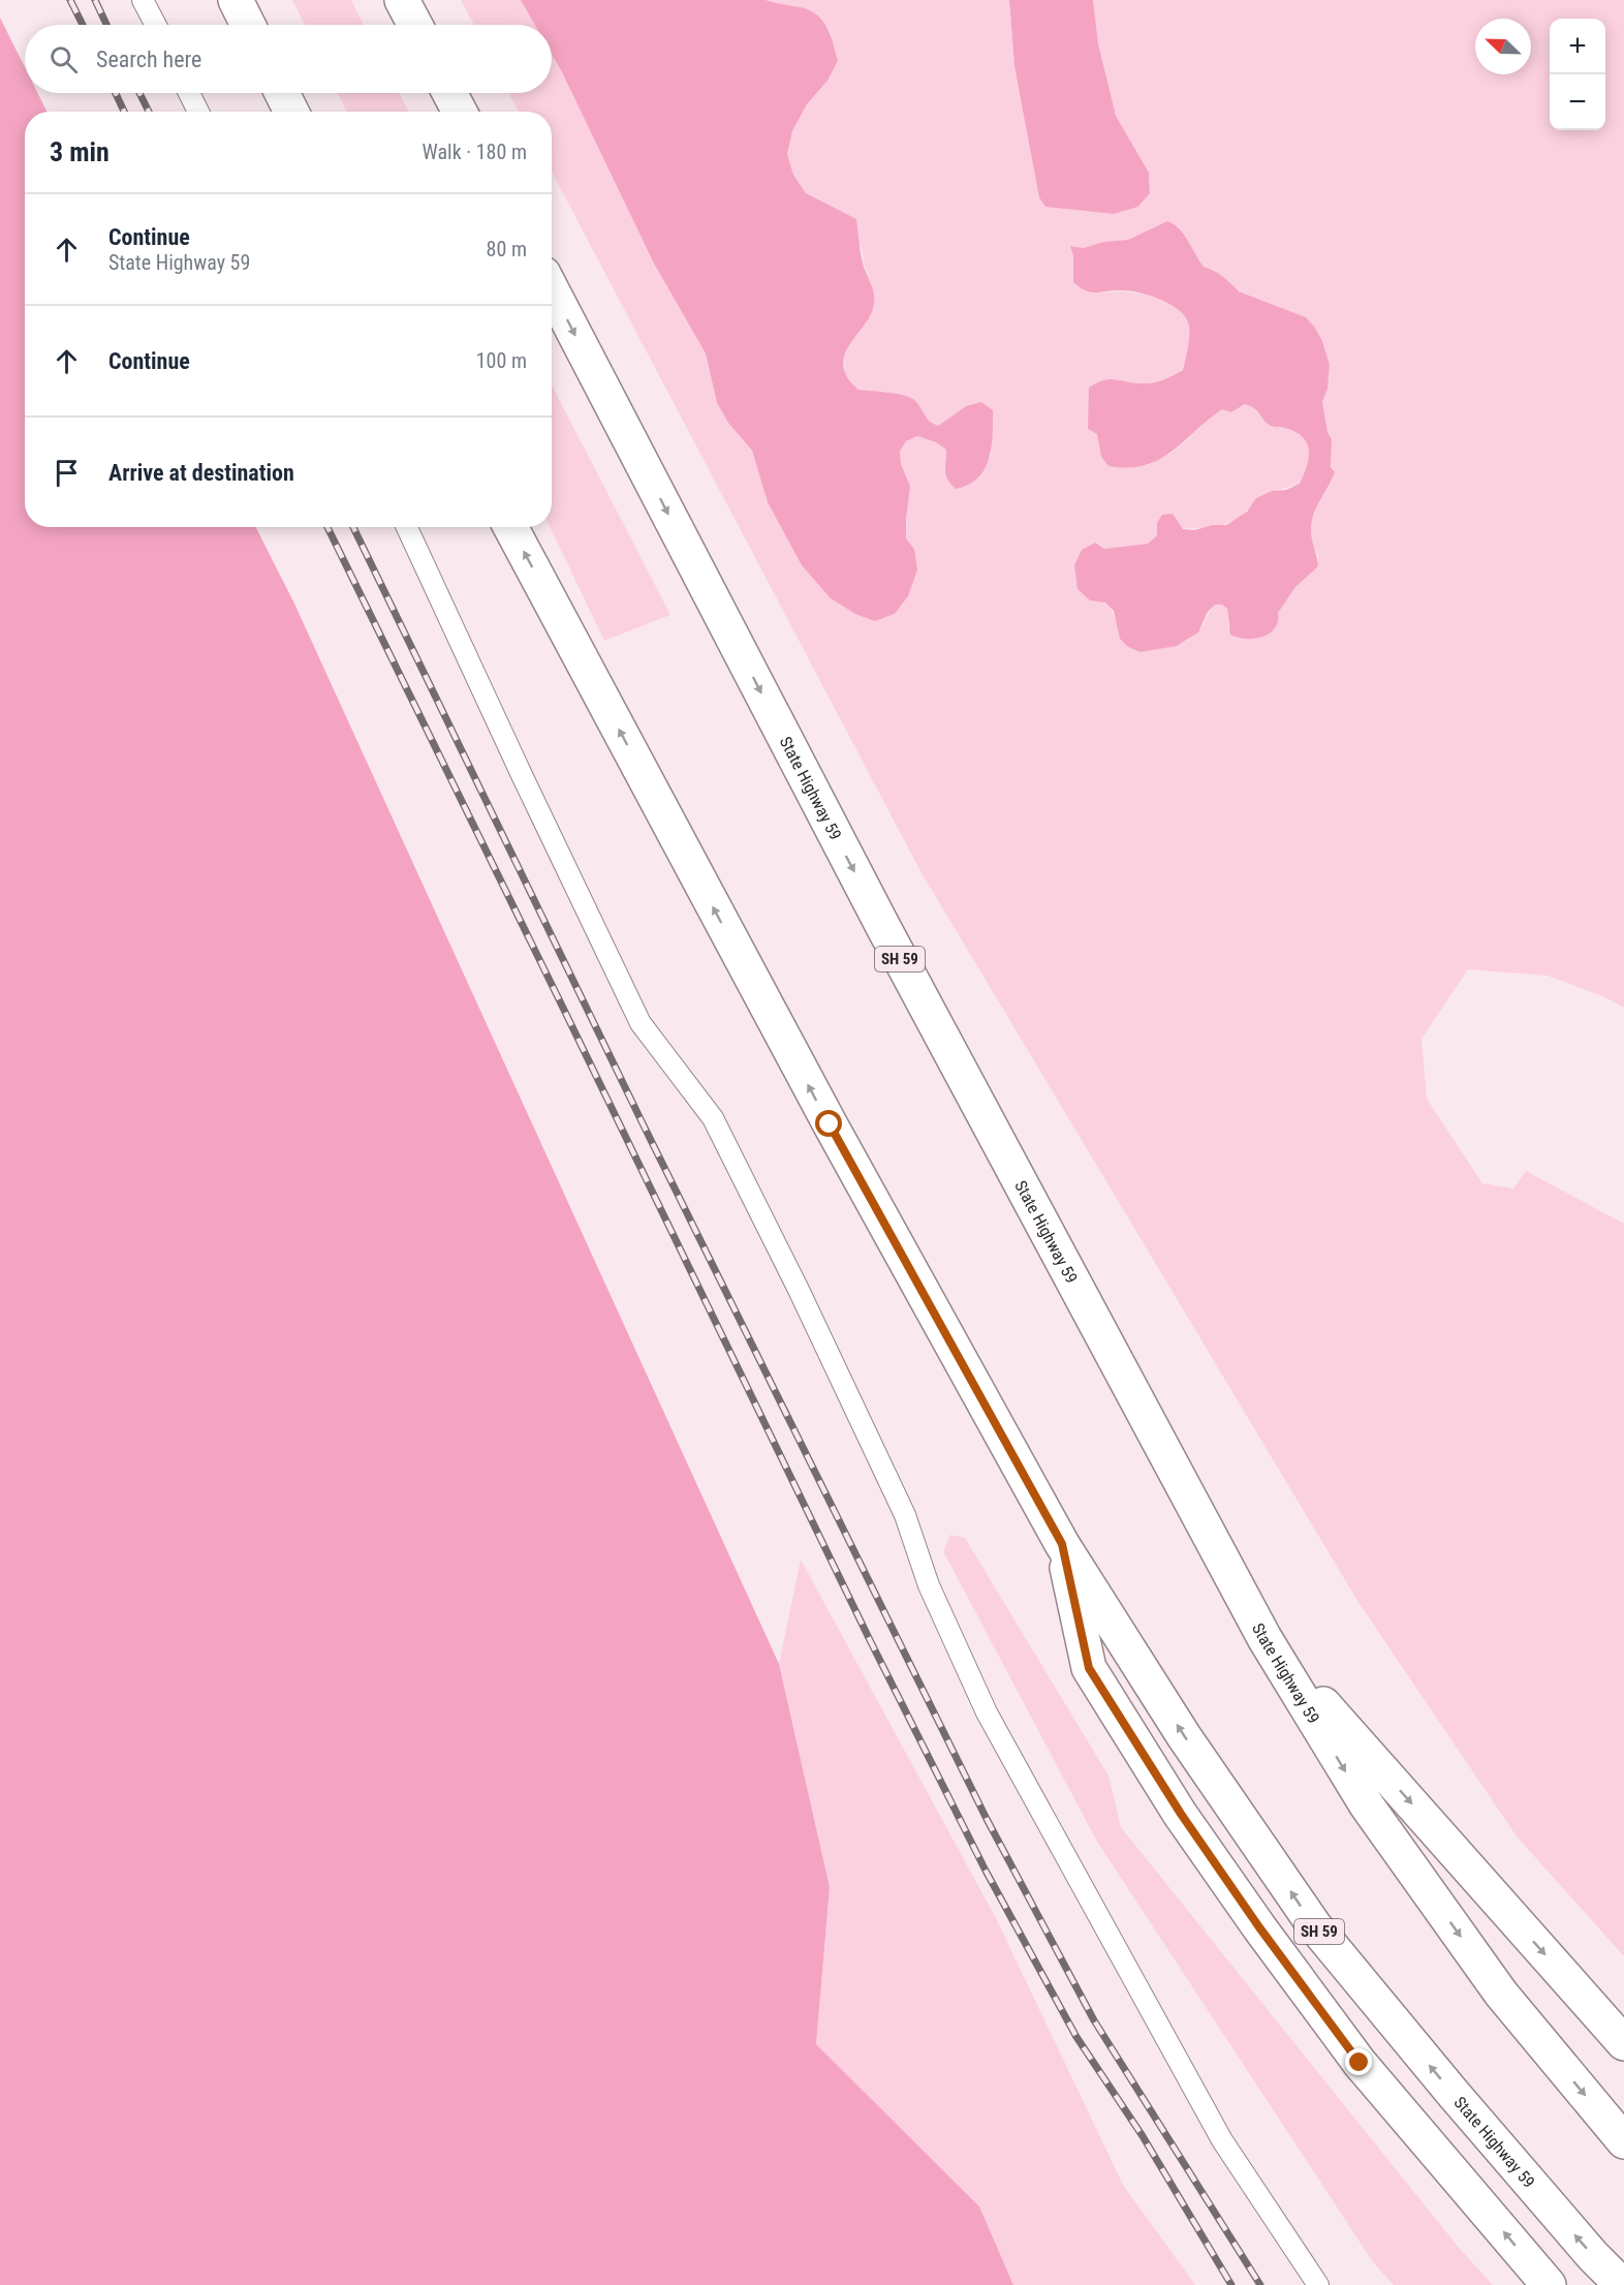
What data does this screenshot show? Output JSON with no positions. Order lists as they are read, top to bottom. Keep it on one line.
{"streets":{"main road":["State Highway 59","SH 59"]},"north":"top left","page":{"map_buttons":["+","−"],"search":"Search here","heading":["3 min","Walk · 180 m"],"list":[["Continue","State Highway 59","80 m"],["Continue","100 m"],"Arrive at destination"]}}
